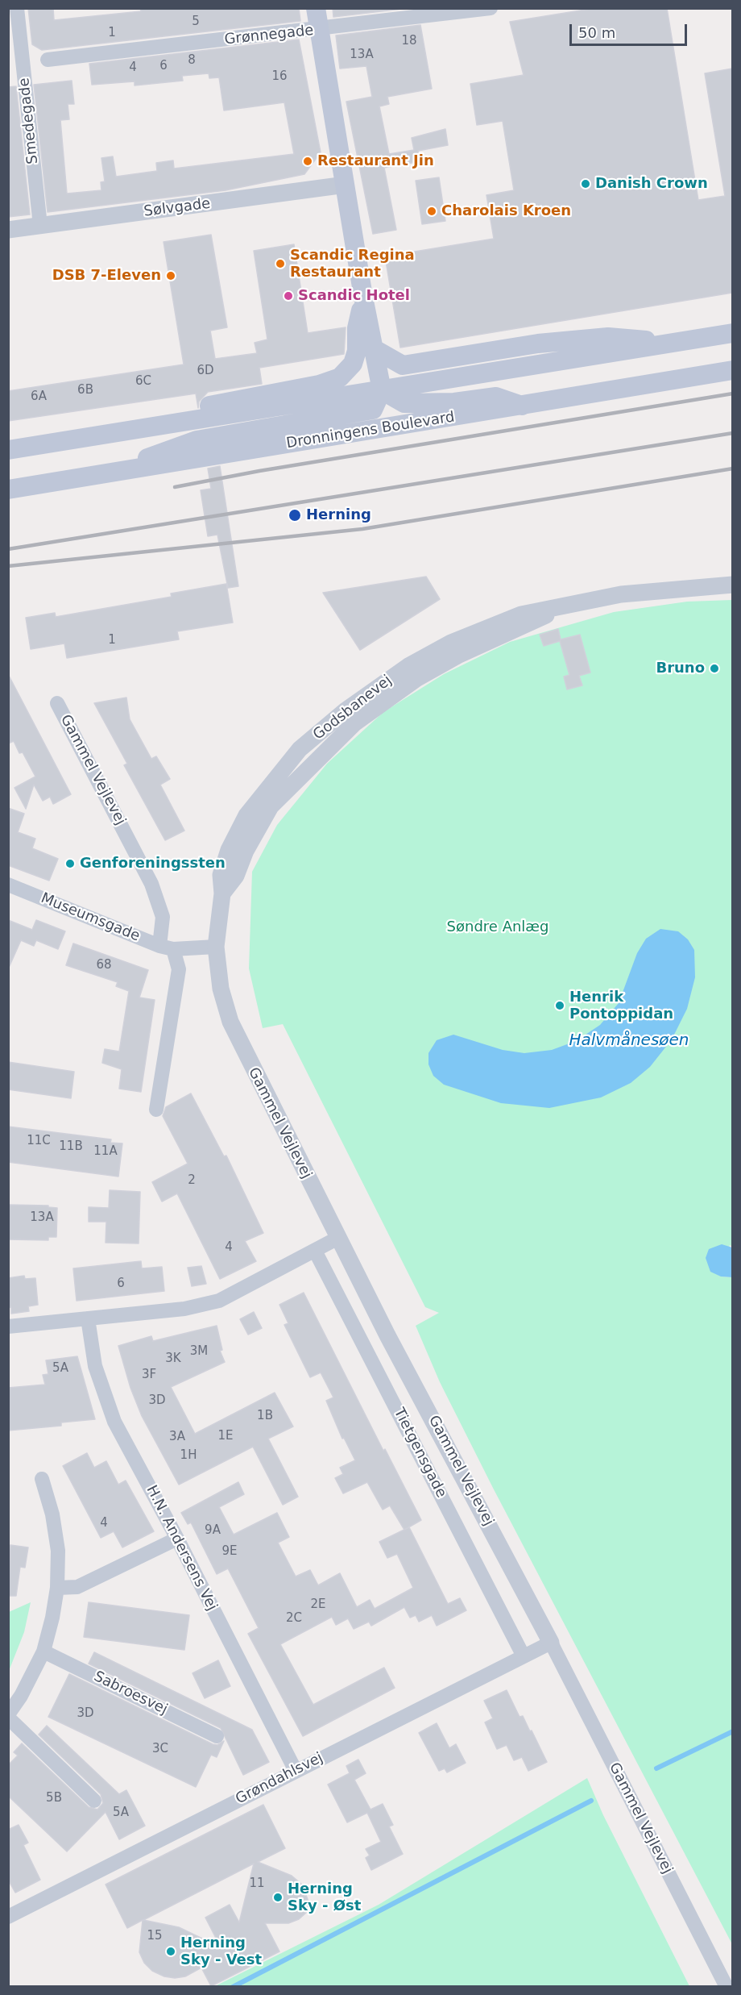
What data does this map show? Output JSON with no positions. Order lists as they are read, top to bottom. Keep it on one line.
{"streets":{"main road":["Dronningens Boulevard"],"street":["Grønnegade","Smedegade","Sølvgade","Godsbanevej","Gammel Vejlevej","Museumsgade","Tietgensgade","H.N. Andersens Vej","Sabroesvej","Grøndahlsvej"]},"crossings":[["Smedegade","Sølvgade"],["Godsbanevej","Gammel Vejlevej"],["Godsbanevej","Museumsgade"],["Gammel Vejlevej","Museumsgade"],["Gammel Vejlevej","Grøndahlsvej"],["Tietgensgade","Grøndahlsvej"],["H.N. Andersens Vej","Grøndahlsvej"]],"water":["Halvmånesøen"],"parks":["Søndre Anlæg"],"places":["Restaurant Jin","Danish Crown","Charolais Kroen","Scandic Regina Restaurant","DSB 7-Eleven","Scandic Hotel","Herning","Bruno","Genforeningssten","Henrik Pontoppidan","Herning Sky - Øst","Herning Sky - Vest"],"house_numbers":["5","1","18","13A","8","6","4","16","6D","6C","6B","6A","1","68","11C","11B","11A","2","13A","4","6","3M","3K","5A","3F","3D","1B","1E","3A","1H","4","9A","9E","2E","2C","3D","3C","5B","5A","11","15"],"scale_bar":"50 m"}
